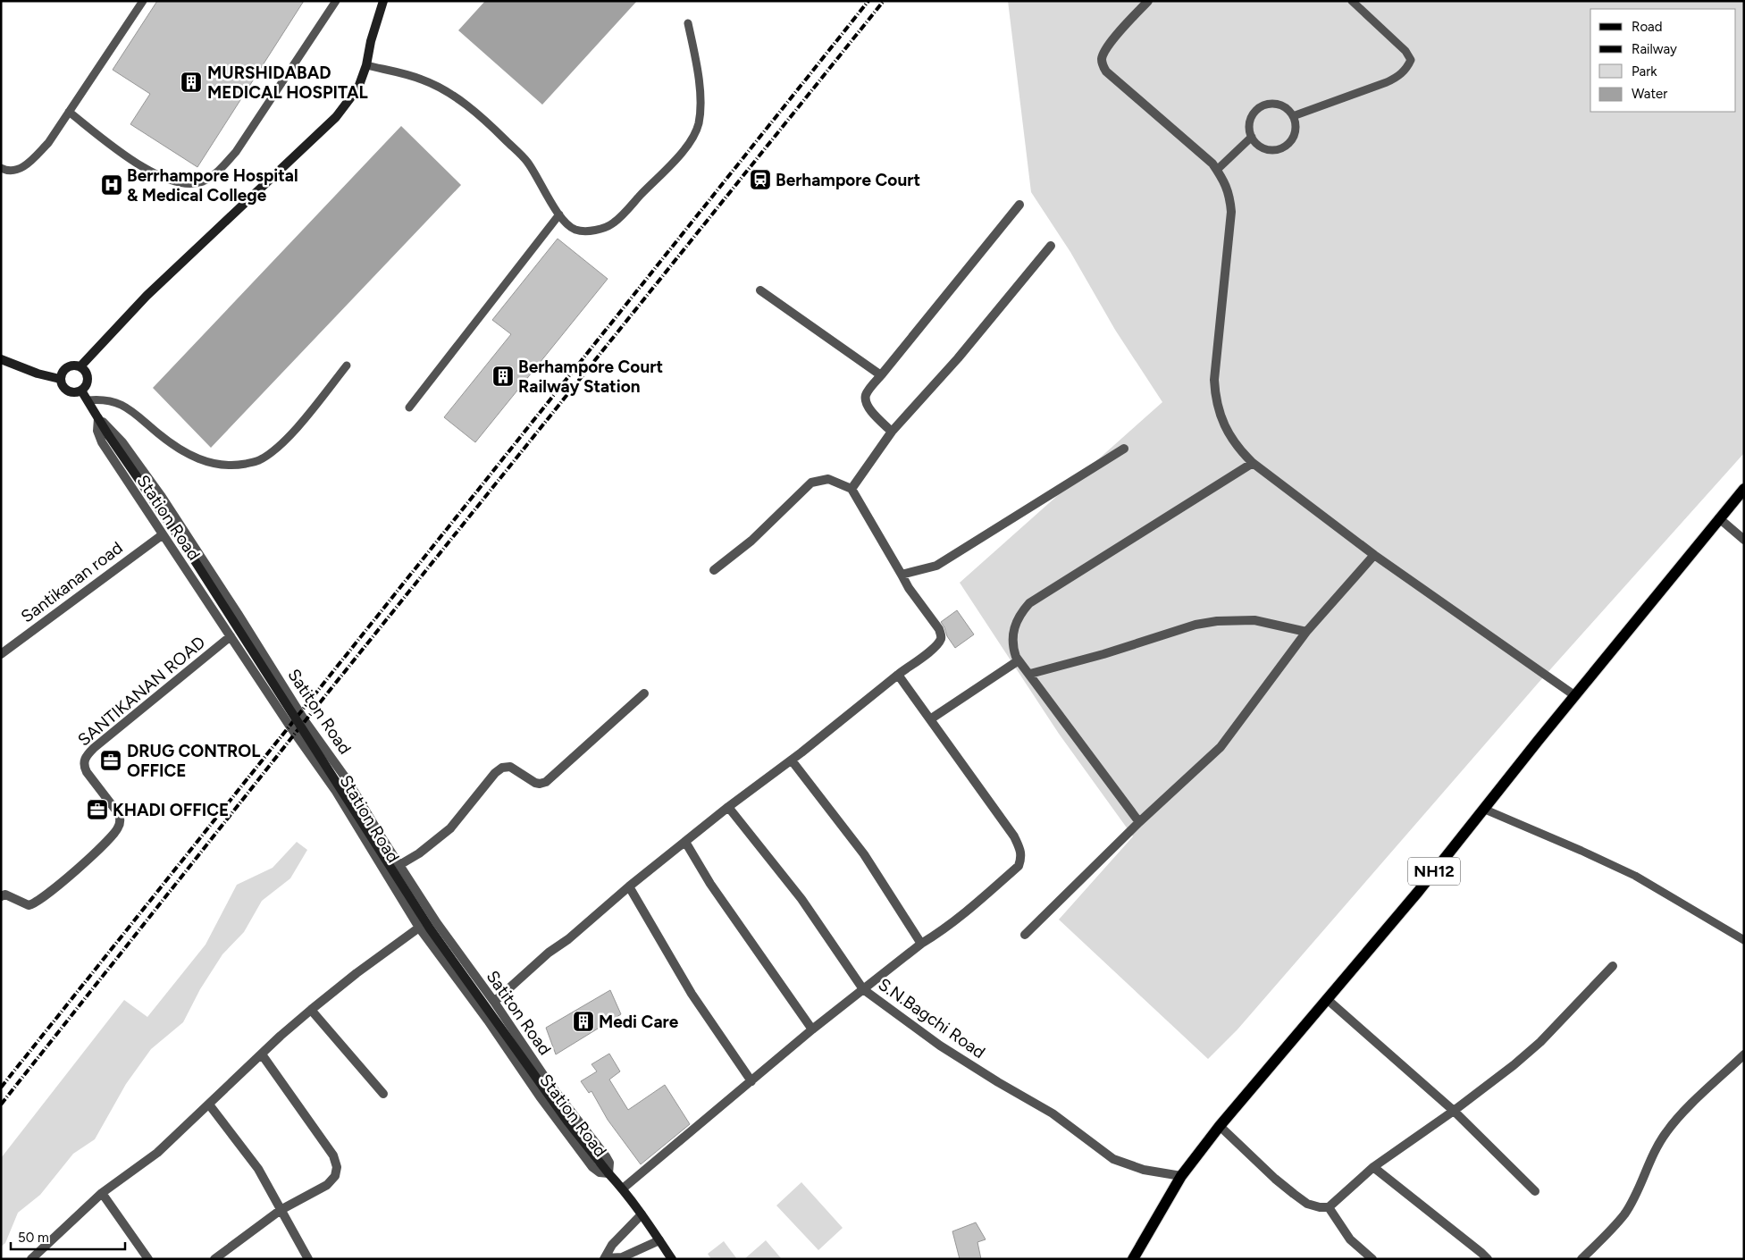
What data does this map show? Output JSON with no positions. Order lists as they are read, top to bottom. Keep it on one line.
{"streets":{"main road":["NH12"],"street":["Station Road","Santikanan road","SANTIKANAN ROAD","Satiton Road","S.N.Bagchi Road"]},"crossings":[["Station Road","Santikanan road"],["Station Road","SANTIKANAN ROAD"],["Station Road","Satiton Road"],["NH12","S.N.Bagchi Road"]],"places":{"building":["MURSHIDABAD MEDICAL HOSPITAL","Berhampore Court Railway Station","Medi Care"],"station":["Berhampore Court"],"hospital":["Berrhampore Hospital & Medical College"],"office":["DRUG CONTROL OFFICE","KHADI OFFICE"]},"legend":["Road","Railway","Park","Water"],"scale_bar":"50 m"}
